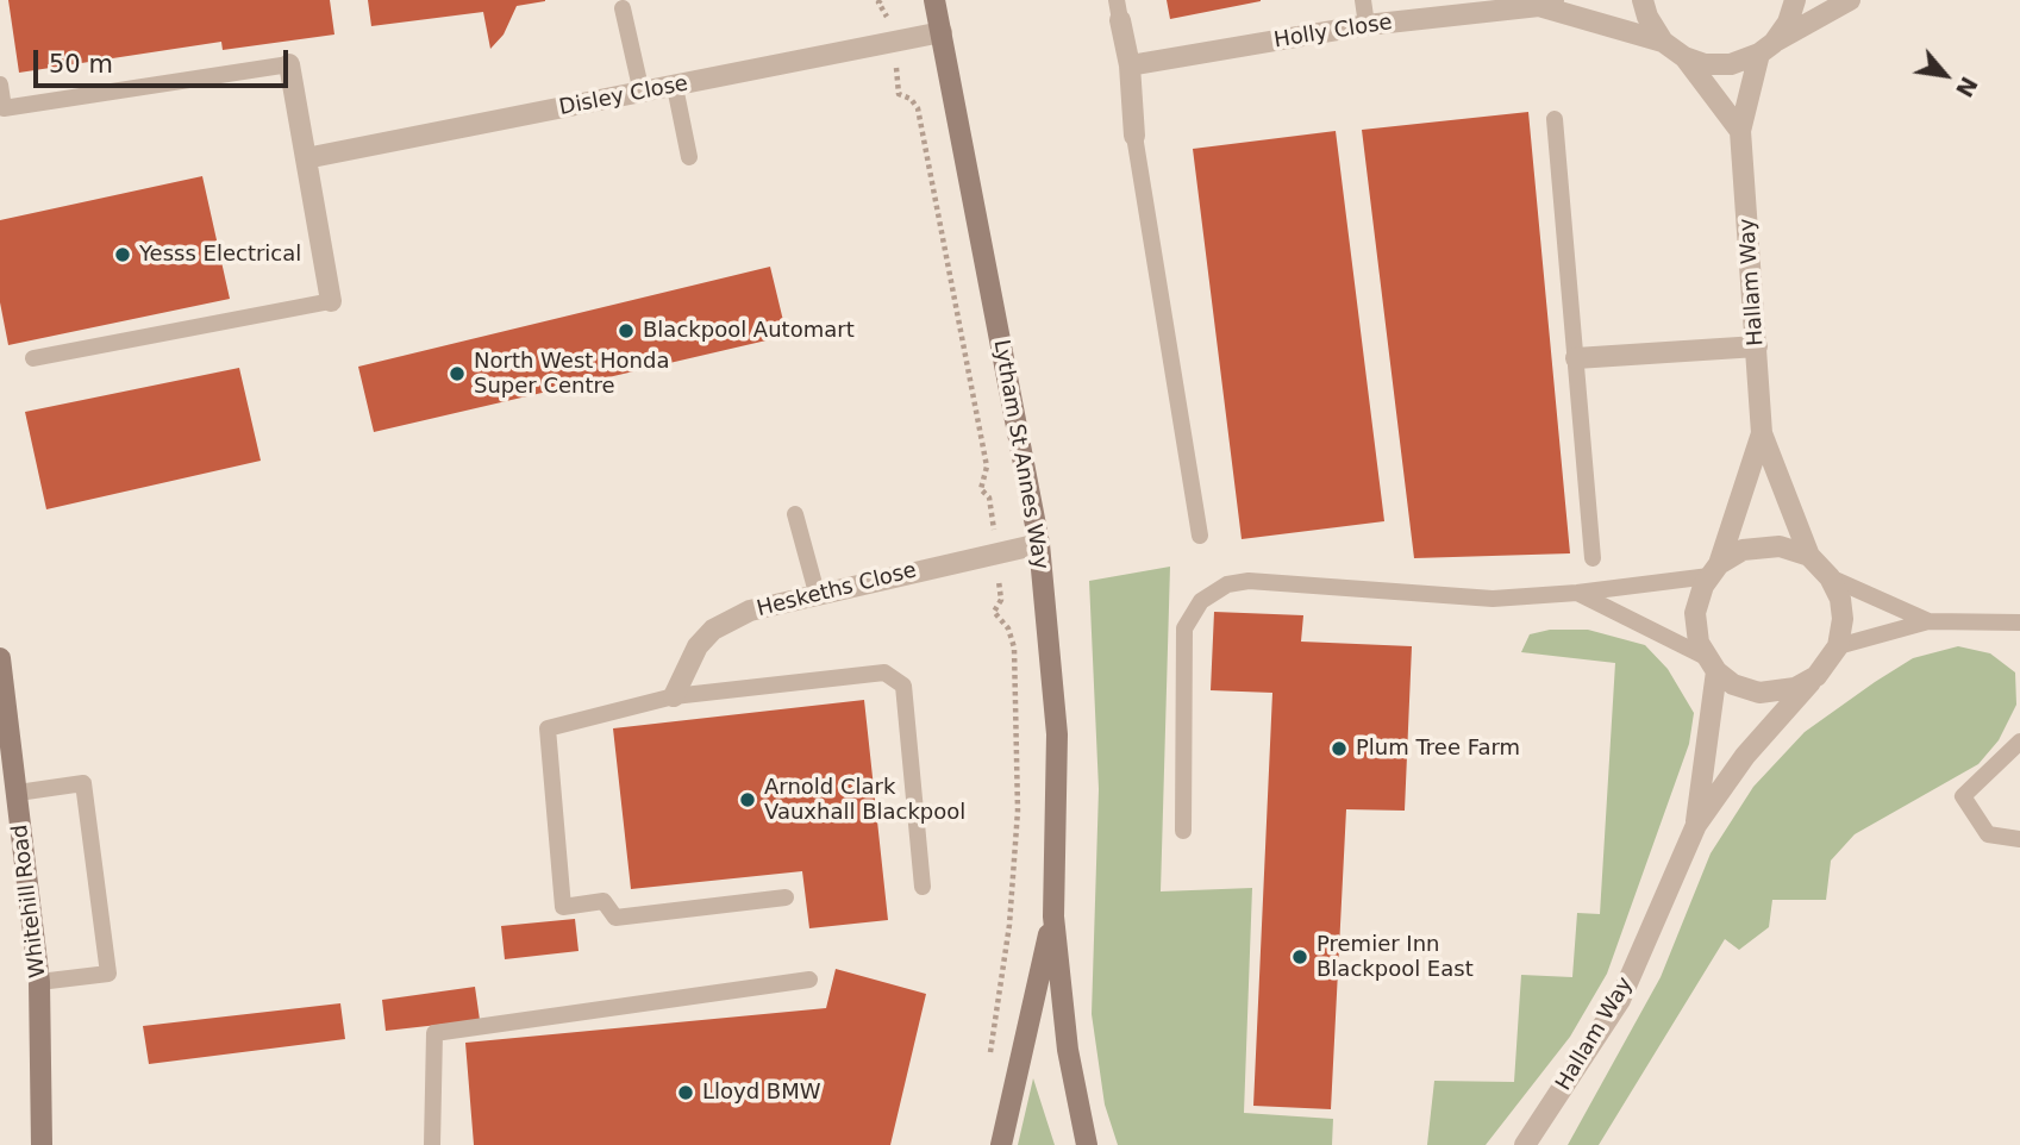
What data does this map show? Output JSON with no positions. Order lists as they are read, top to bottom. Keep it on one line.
{"streets":{"main road":["Lytham St Annes Way","Whitehill Road"],"street":["Holly Close","Disley Close","Hallam Way","Heskeths Close"]},"crossings":[["Disley Close","Lytham St Annes Way"],["Lytham St Annes Way","Heskeths Close"]],"places":["Yesss Electrical","Blackpool Automart","North West Honda Super Centre","Plum Tree Farm","Arnold Clark Vauxhall Blackpool","Premier Inn Blackpool East","Lloyd BMW"],"scale_bar":"50 m","north":"bottom right"}
